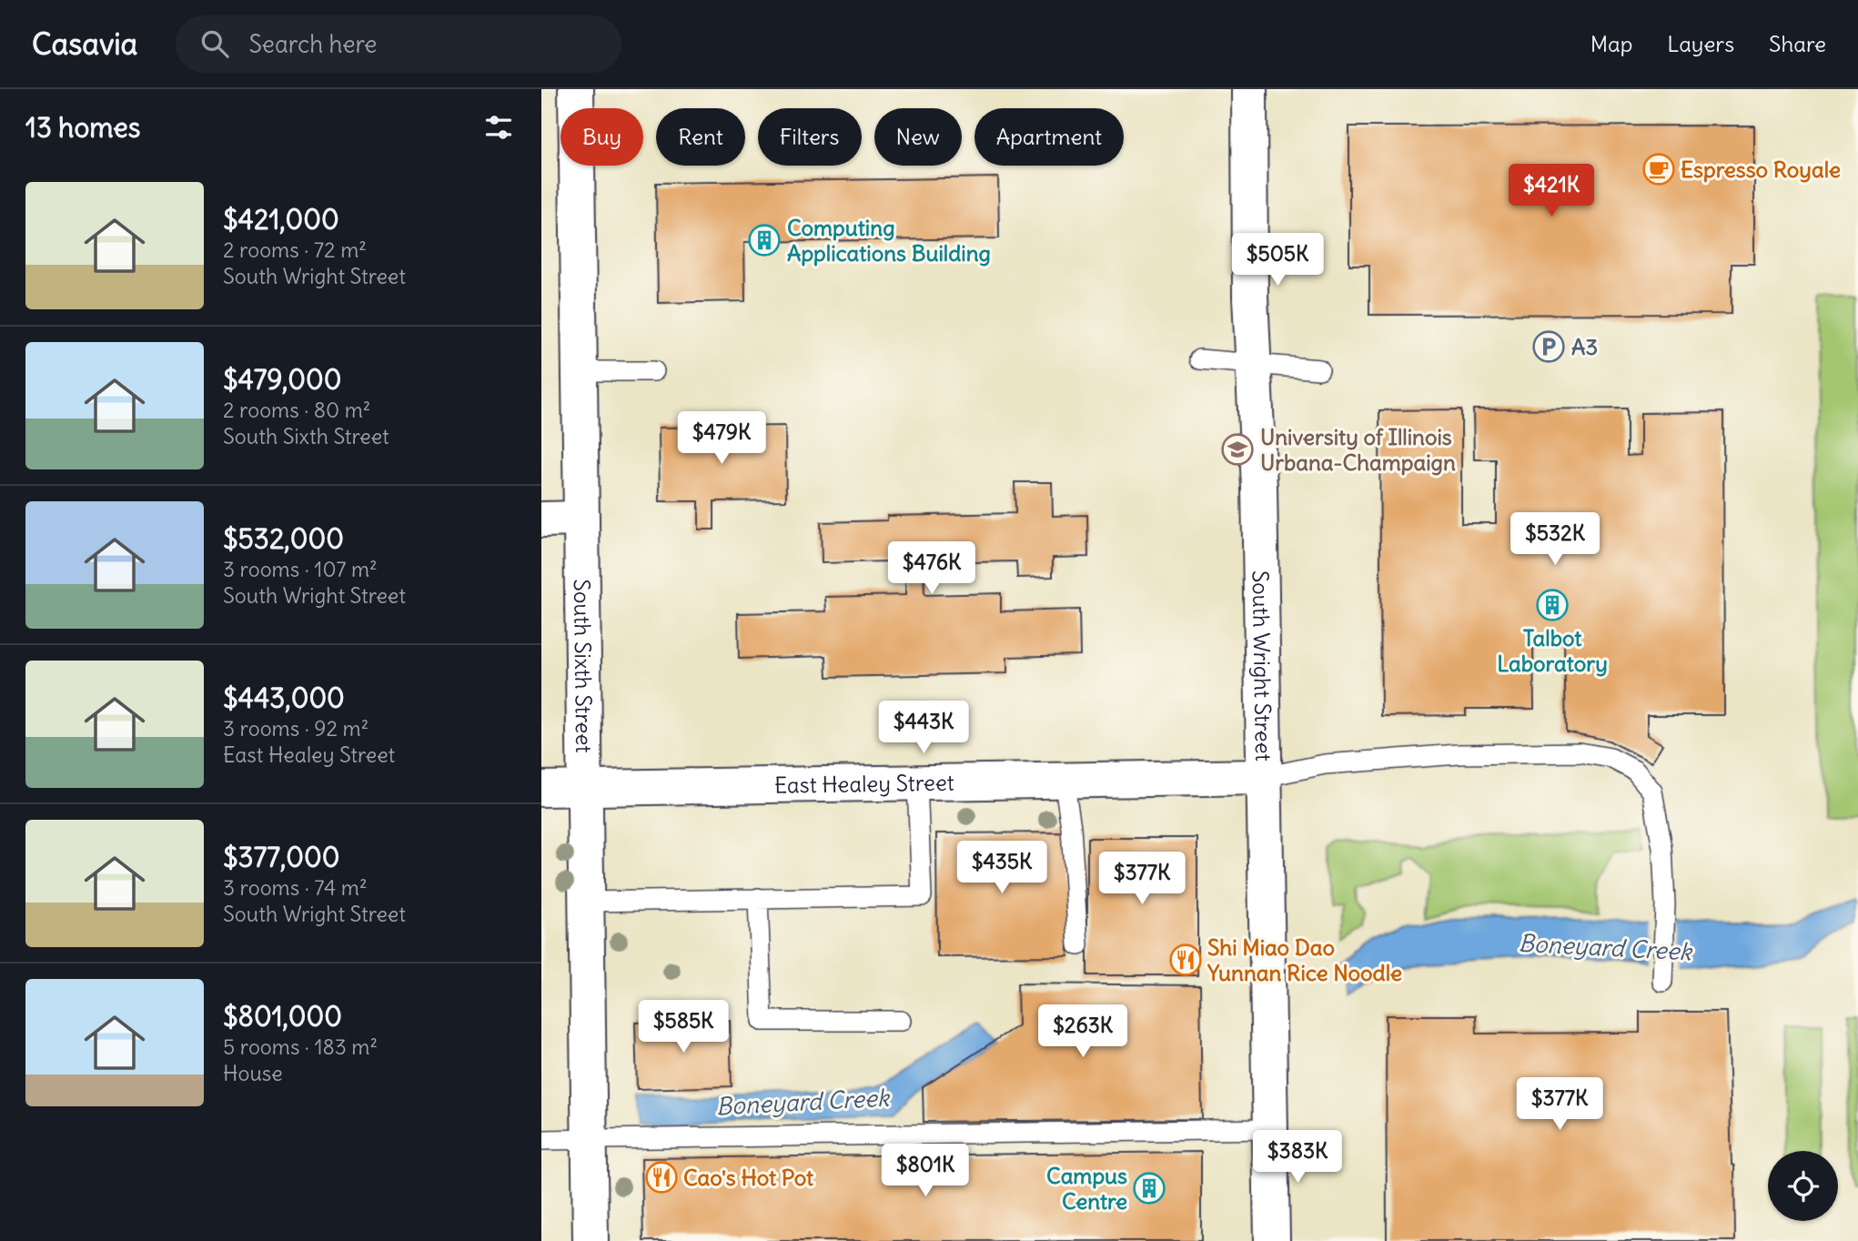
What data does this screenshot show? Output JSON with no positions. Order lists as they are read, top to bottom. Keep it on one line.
{"streets":{"street":["South Sixth Street","South Wright Street","East Healey Street"]},"crossings":[["South Sixth Street","East Healey Street"],["South Wright Street","East Healey Street"]],"water":["Boneyard Creek"],"places":{"cafe":["Espresso Royale"],"building":["Computing Applications Building","Talbot Laboratory","Campus Centre"],"parking":["A3"],"school or university":["University of Illinois Urbana-Champaign"],"restaurant":["Shi Miao Dao Yunnan Rice Noodle","Cao's Hot Pot"]},"page":{"header":"Casavia","search":"Search here","nav":["Map","Layers","Share"],"heading":"13 homes","chip":["Buy","Rent","Filters","New","Apartment"],"price":["$421K","$505K","$479K","$532K","$476K","$443K","$435K","$377K","$585K","$263K","$377K","$383K","$801K"],"list":[{"name":"$421,000","note":"2 rooms · 72 m² · South Wright Street"},{"name":"$479,000","note":"2 rooms · 80 m² · South Sixth Street"},{"name":"$532,000","note":"3 rooms · 107 m² · South Wright Street"},{"name":"$443,000","note":"3 rooms · 92 m² · East Healey Street"},{"name":"$377,000","note":"3 rooms · 74 m² · South Wright Street"},{"name":"$801,000","note":"5 rooms · 183 m² · House"}]}}
